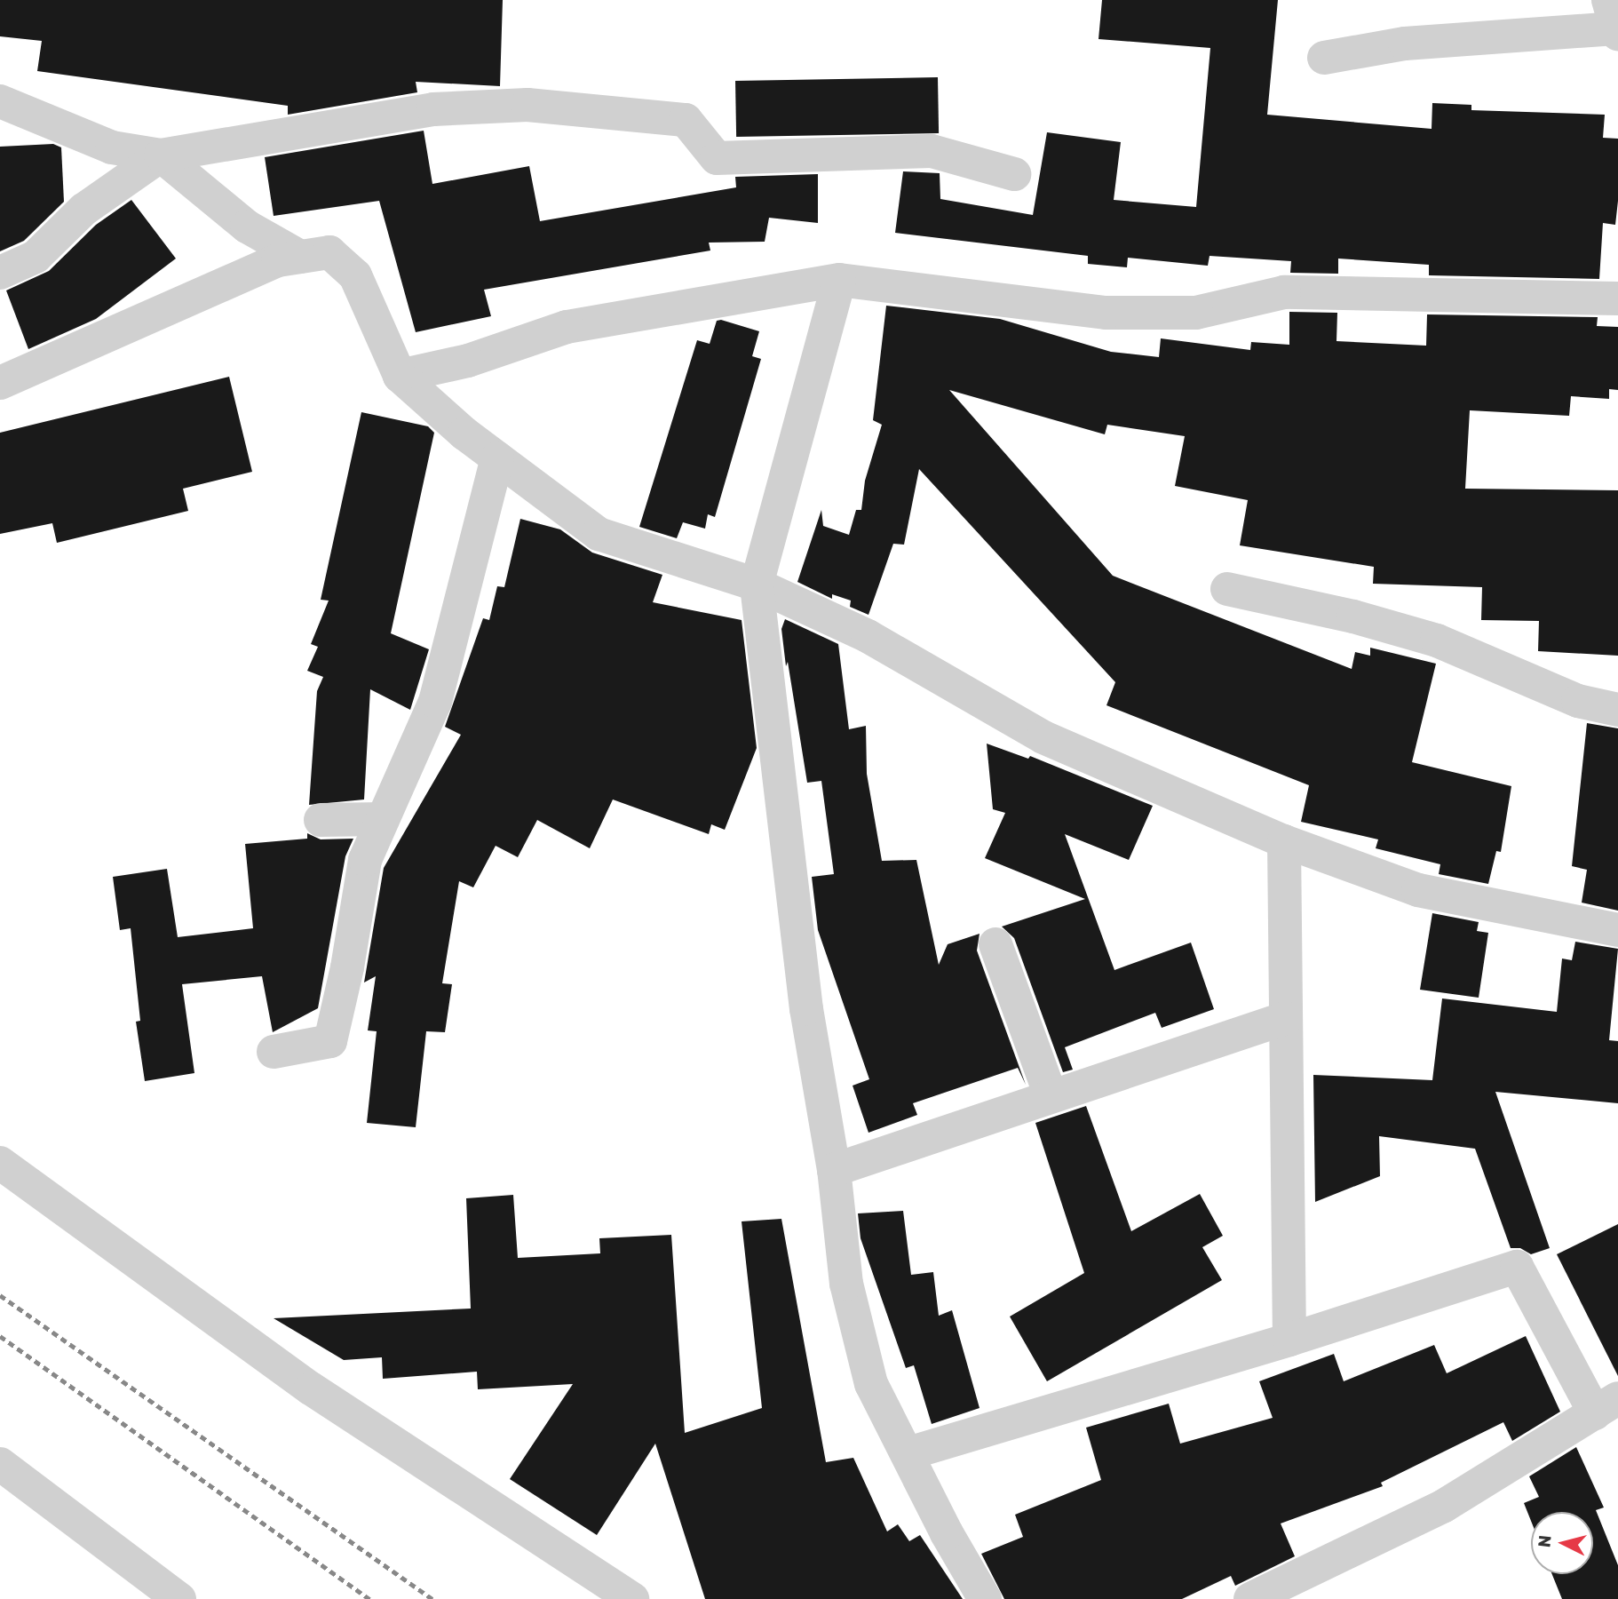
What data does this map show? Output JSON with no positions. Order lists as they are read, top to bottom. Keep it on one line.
{"north":"left"}
